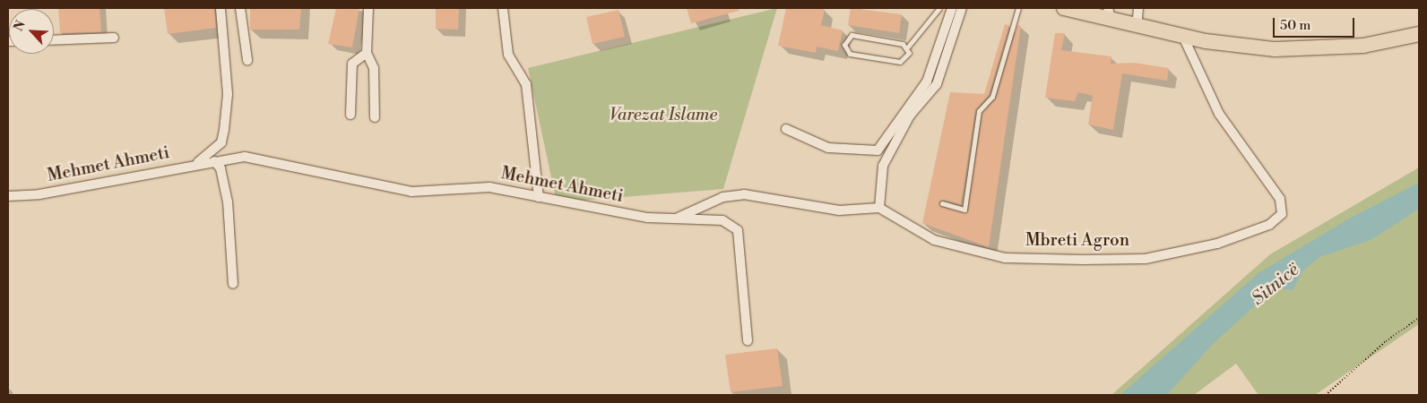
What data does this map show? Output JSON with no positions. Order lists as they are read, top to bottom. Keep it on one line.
{"streets":{"street":["Mehmet Ahmeti","Mbreti Agron"]},"water":["Sitnicë"],"parks":["Varezat Islame"],"scale_bar":"50 m","north":"top left"}
